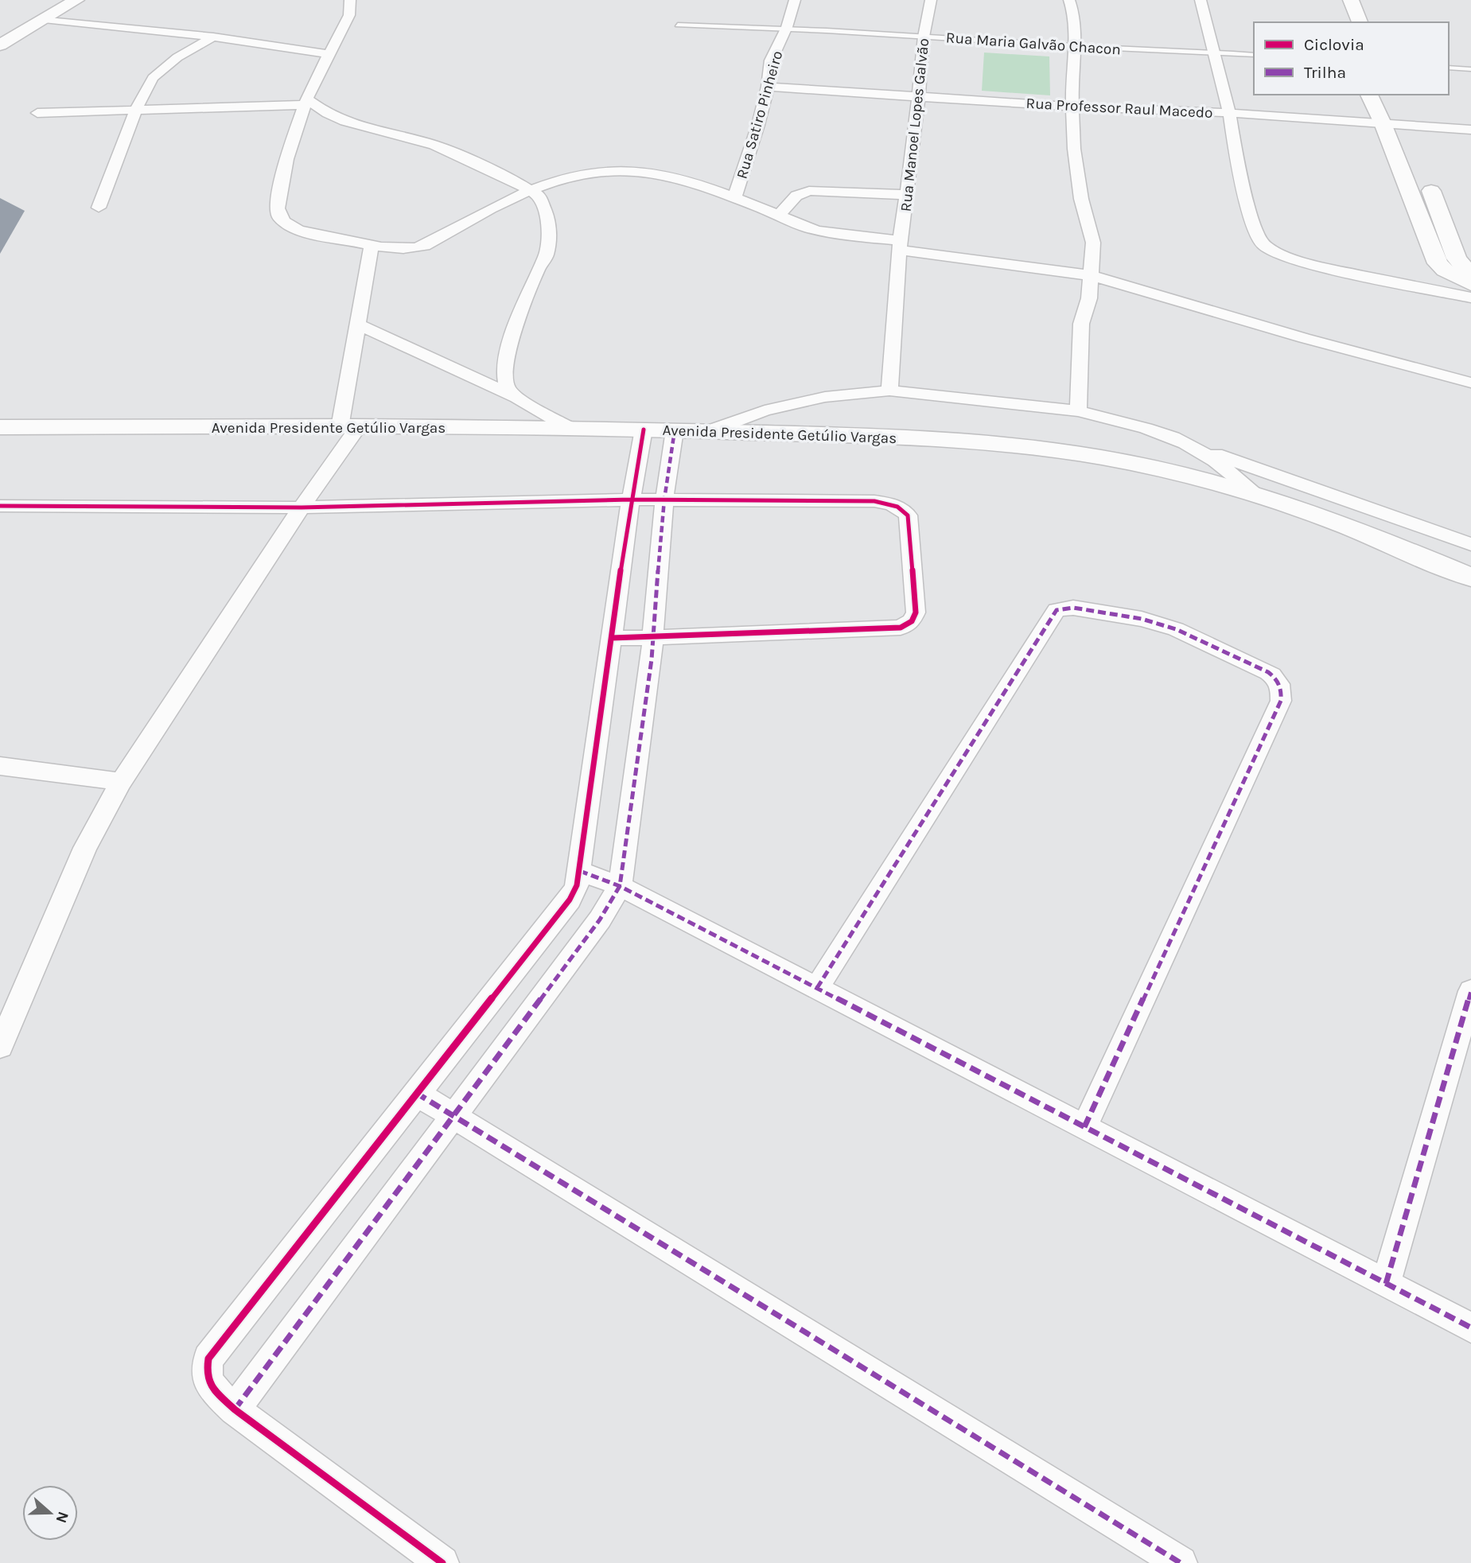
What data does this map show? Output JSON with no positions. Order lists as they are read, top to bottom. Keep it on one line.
{"streets":{"main road":["Avenida Presidente Getúlio Vargas"],"street":["Rua Professor Raul Macedo","Rua Satiro Pinheiro","Rua Manoel Lopes Galvão"],"lane":["Rua Maria Galvão Chacon"]},"crossings":[["Rua Maria Galvão Chacon","Rua Satiro Pinheiro"],["Rua Maria Galvão Chacon","Rua Manoel Lopes Galvão"],["Rua Professor Raul Macedo","Rua Satiro Pinheiro"],["Rua Professor Raul Macedo","Rua Manoel Lopes Galvão"]],"legend":["Ciclovia","Trilha"],"north":"right"}
